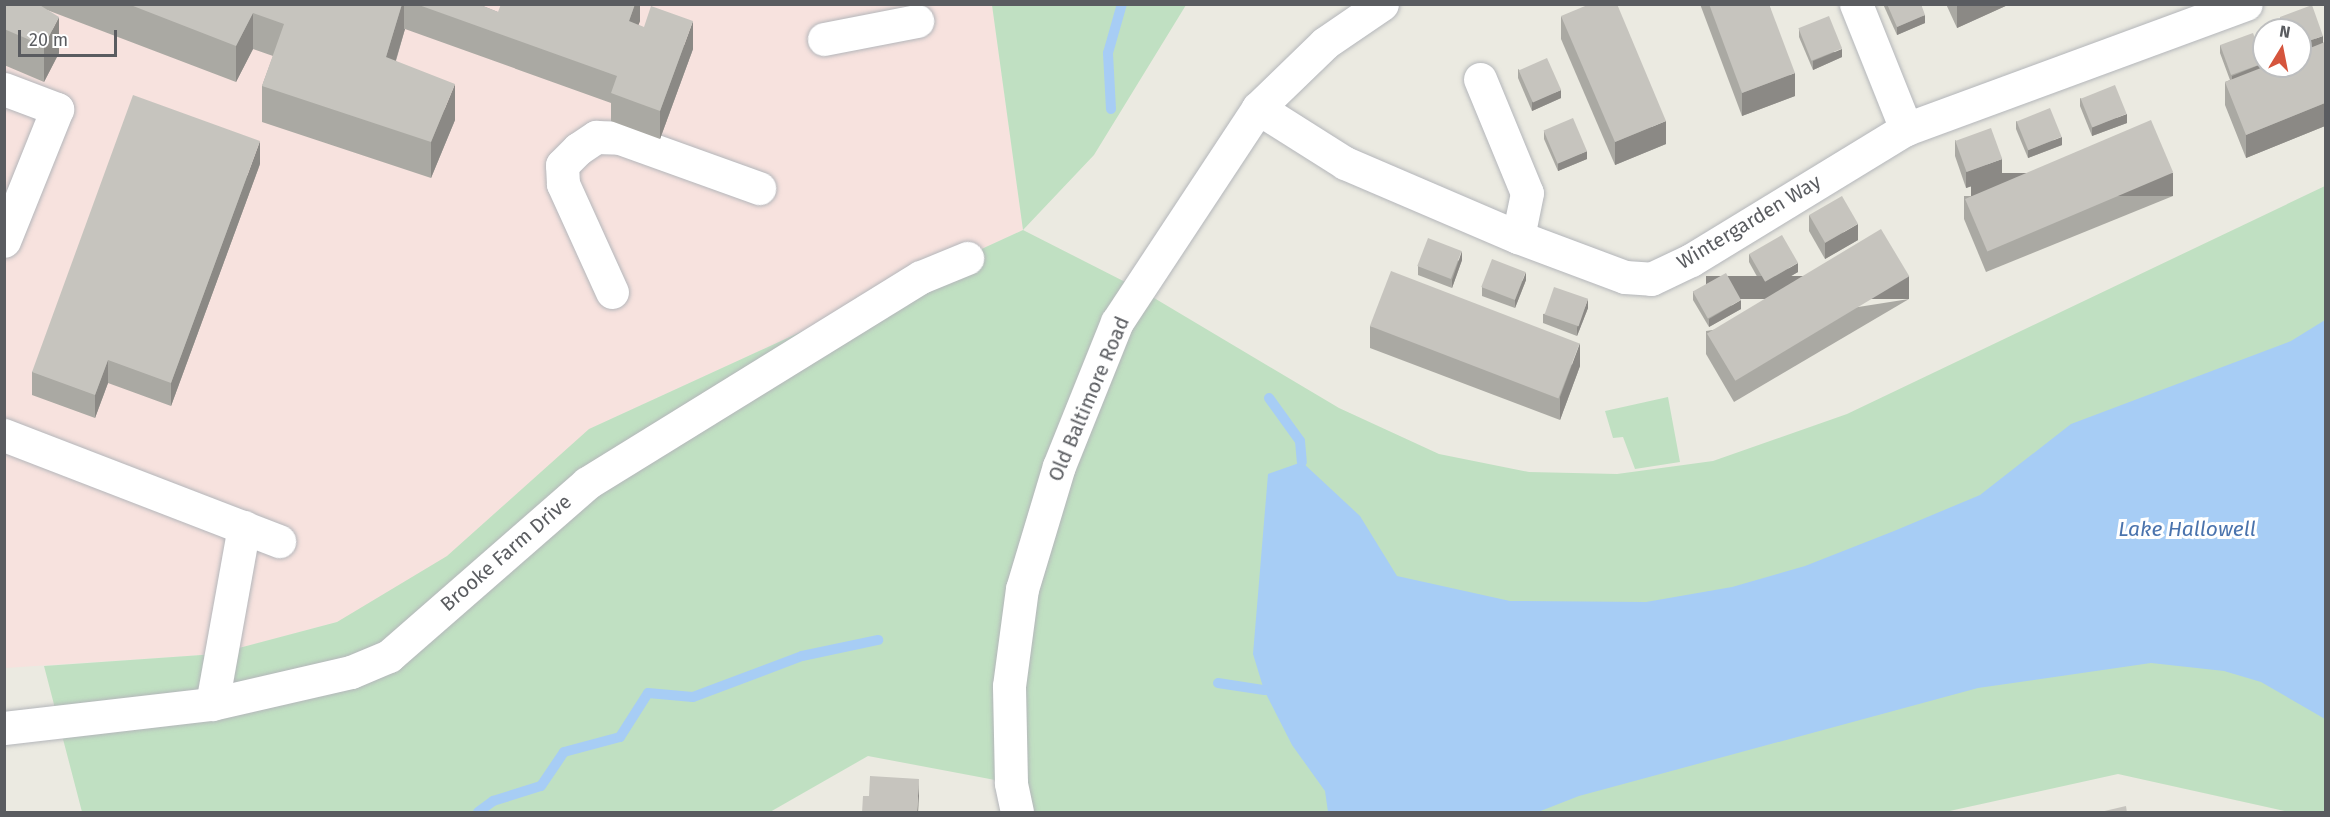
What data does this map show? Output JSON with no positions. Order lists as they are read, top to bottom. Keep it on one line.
{"streets":{"street":["Wintergarden Way","Old Baltimore Road","Brooke Farm Drive"]},"crossings":[["Wintergarden Way","Old Baltimore Road"]],"water":["Lake Hallowell"],"scale_bar":"20 m","north":"top"}
